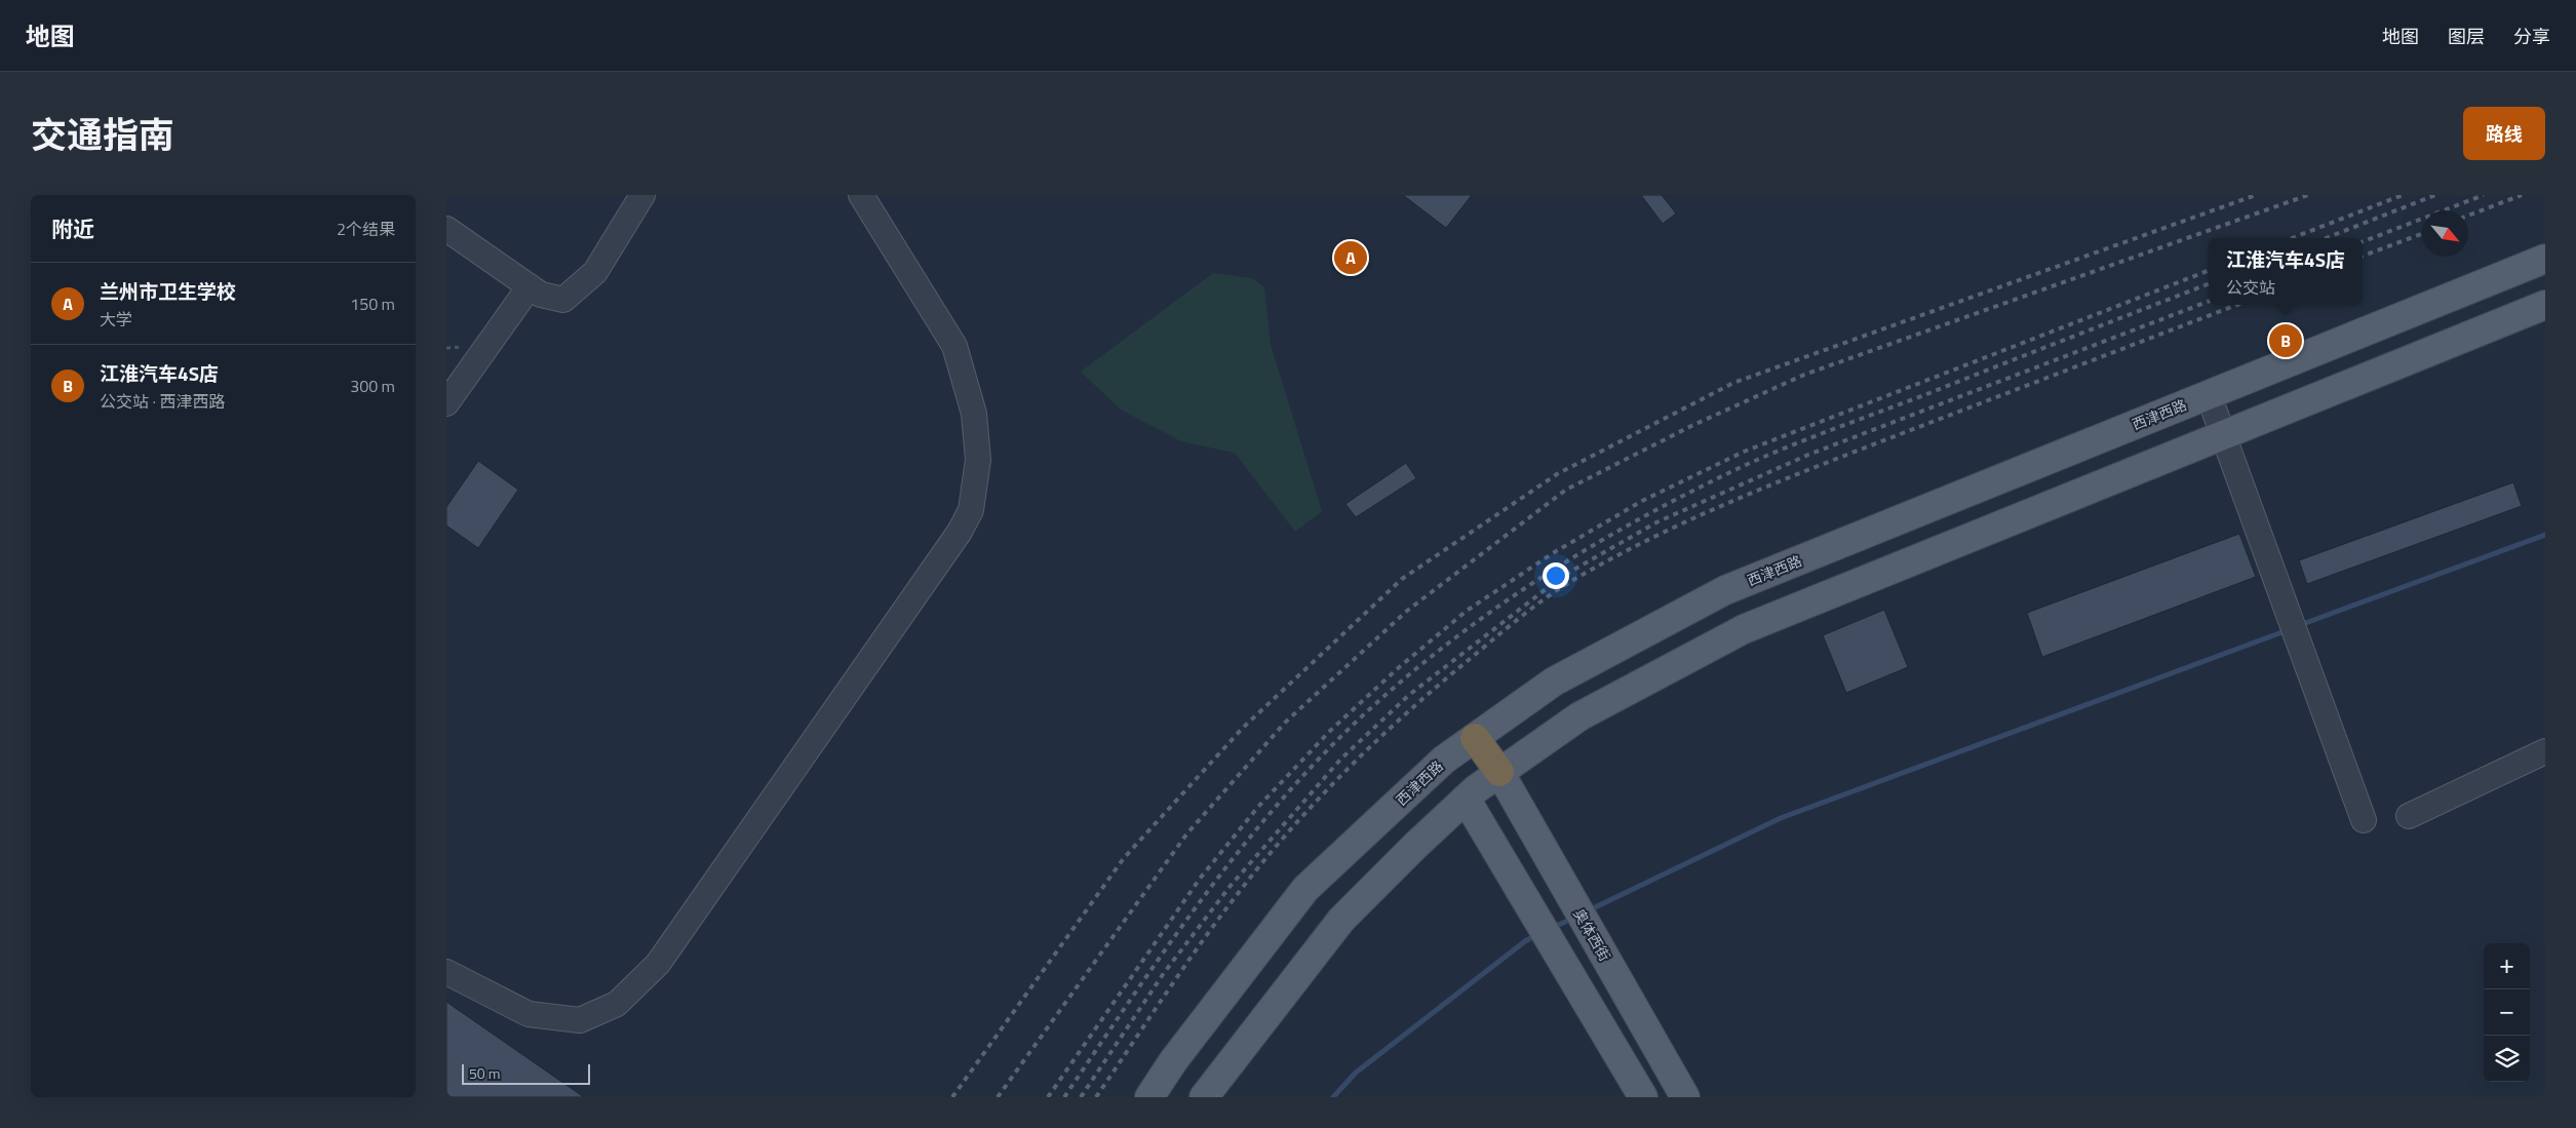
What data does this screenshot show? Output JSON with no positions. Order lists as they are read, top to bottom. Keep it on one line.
{"streets":{"main road":["西津西路","奥体西街"]},"scale_bar":"50 m","north":"bottom right","page":{"header":"地图","nav":["地图","图层","分享"],"title":"交通指南","buttons":"路线","heading":["附近","2个结果"],"popup":["江淮汽车4S店","公交站"],"pins":["A","B"],"list":[{"mark":"A","name":"兰州市卫生学校","note":"大学","value":"150 m"},{"mark":"B","name":"江淮汽车4S店","note":"公交站 · 西津西路","value":"300 m"}],"map_buttons":["+","−"],"scale":"50 m"}}
